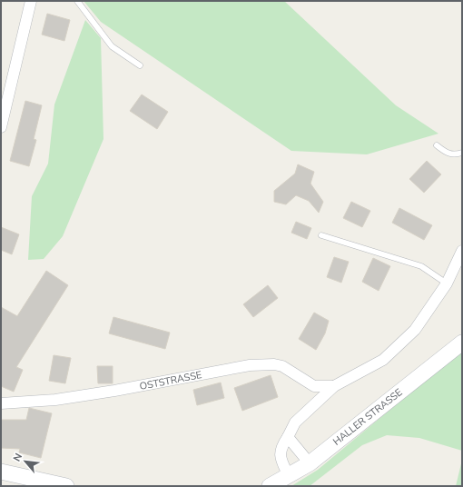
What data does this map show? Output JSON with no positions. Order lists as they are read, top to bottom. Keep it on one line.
{"streets":{"main road":["HALLER STRASSE"],"street":["OSTSTRASSE"]},"crossings":[["OSTSTRASSE","HALLER STRASSE"]],"north":"top left"}
